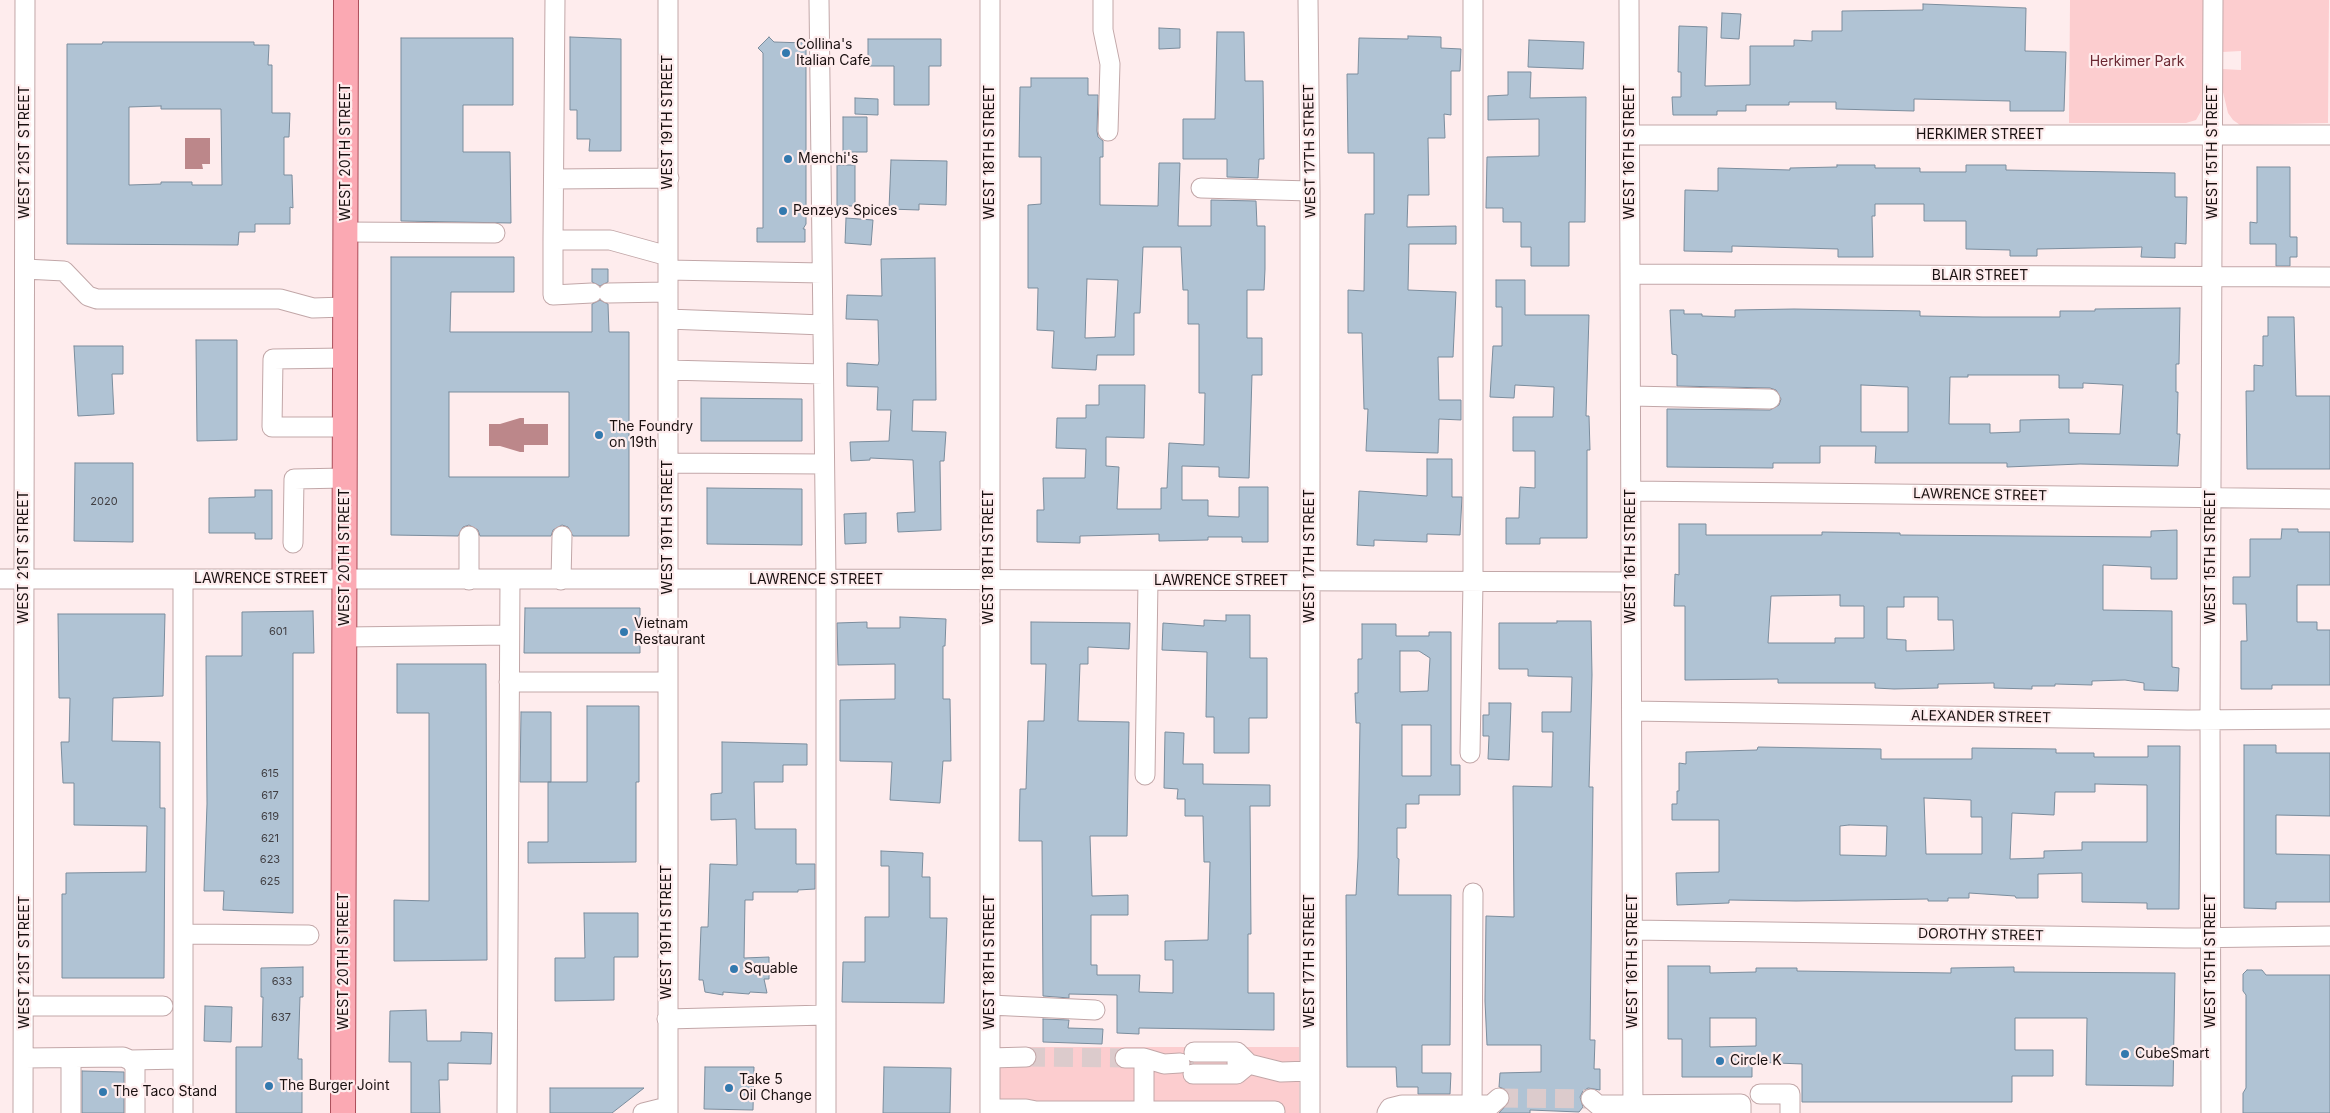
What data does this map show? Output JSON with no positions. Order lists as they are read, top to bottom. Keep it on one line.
{"streets":{"main road":["WEST 20TH STREET"],"street":["WEST 19TH STREET","HERKIMER STREET","WEST 17TH STREET","WEST 21ST STREET","WEST 18TH STREET","WEST 16TH STREET","WEST 15TH STREET","BLAIR STREET","LAWRENCE STREET","ALEXANDER STREET","DOROTHY STREET"]},"crossings":[["WEST 19TH STREET","LAWRENCE STREET"],["HERKIMER STREET","WEST 16TH STREET"],["HERKIMER STREET","WEST 15TH STREET"],["WEST 17TH STREET","LAWRENCE STREET"],["WEST 21ST STREET","LAWRENCE STREET"],["WEST 20TH STREET","LAWRENCE STREET"],["WEST 18TH STREET","LAWRENCE STREET"],["WEST 16TH STREET","BLAIR STREET"],["WEST 16TH STREET","LAWRENCE STREET"],["WEST 16TH STREET","ALEXANDER STREET"],["WEST 16TH STREET","DOROTHY STREET"],["WEST 15TH STREET","BLAIR STREET"],["WEST 15TH STREET","LAWRENCE STREET"],["WEST 15TH STREET","ALEXANDER STREET"],["WEST 15TH STREET","DOROTHY STREET"]],"parks":["Herkimer Park"],"places":["Collina's Italian Cafe","Menchi's","Penzeys Spices","The Foundry on 19th","Vietnam Restaurant","Squable","CubeSmart","Circle K","The Burger Joint","Take 5 Oil Change","The Taco Stand"],"house_numbers":["2020","601","615","617","619","621","623","625","633","637"]}
